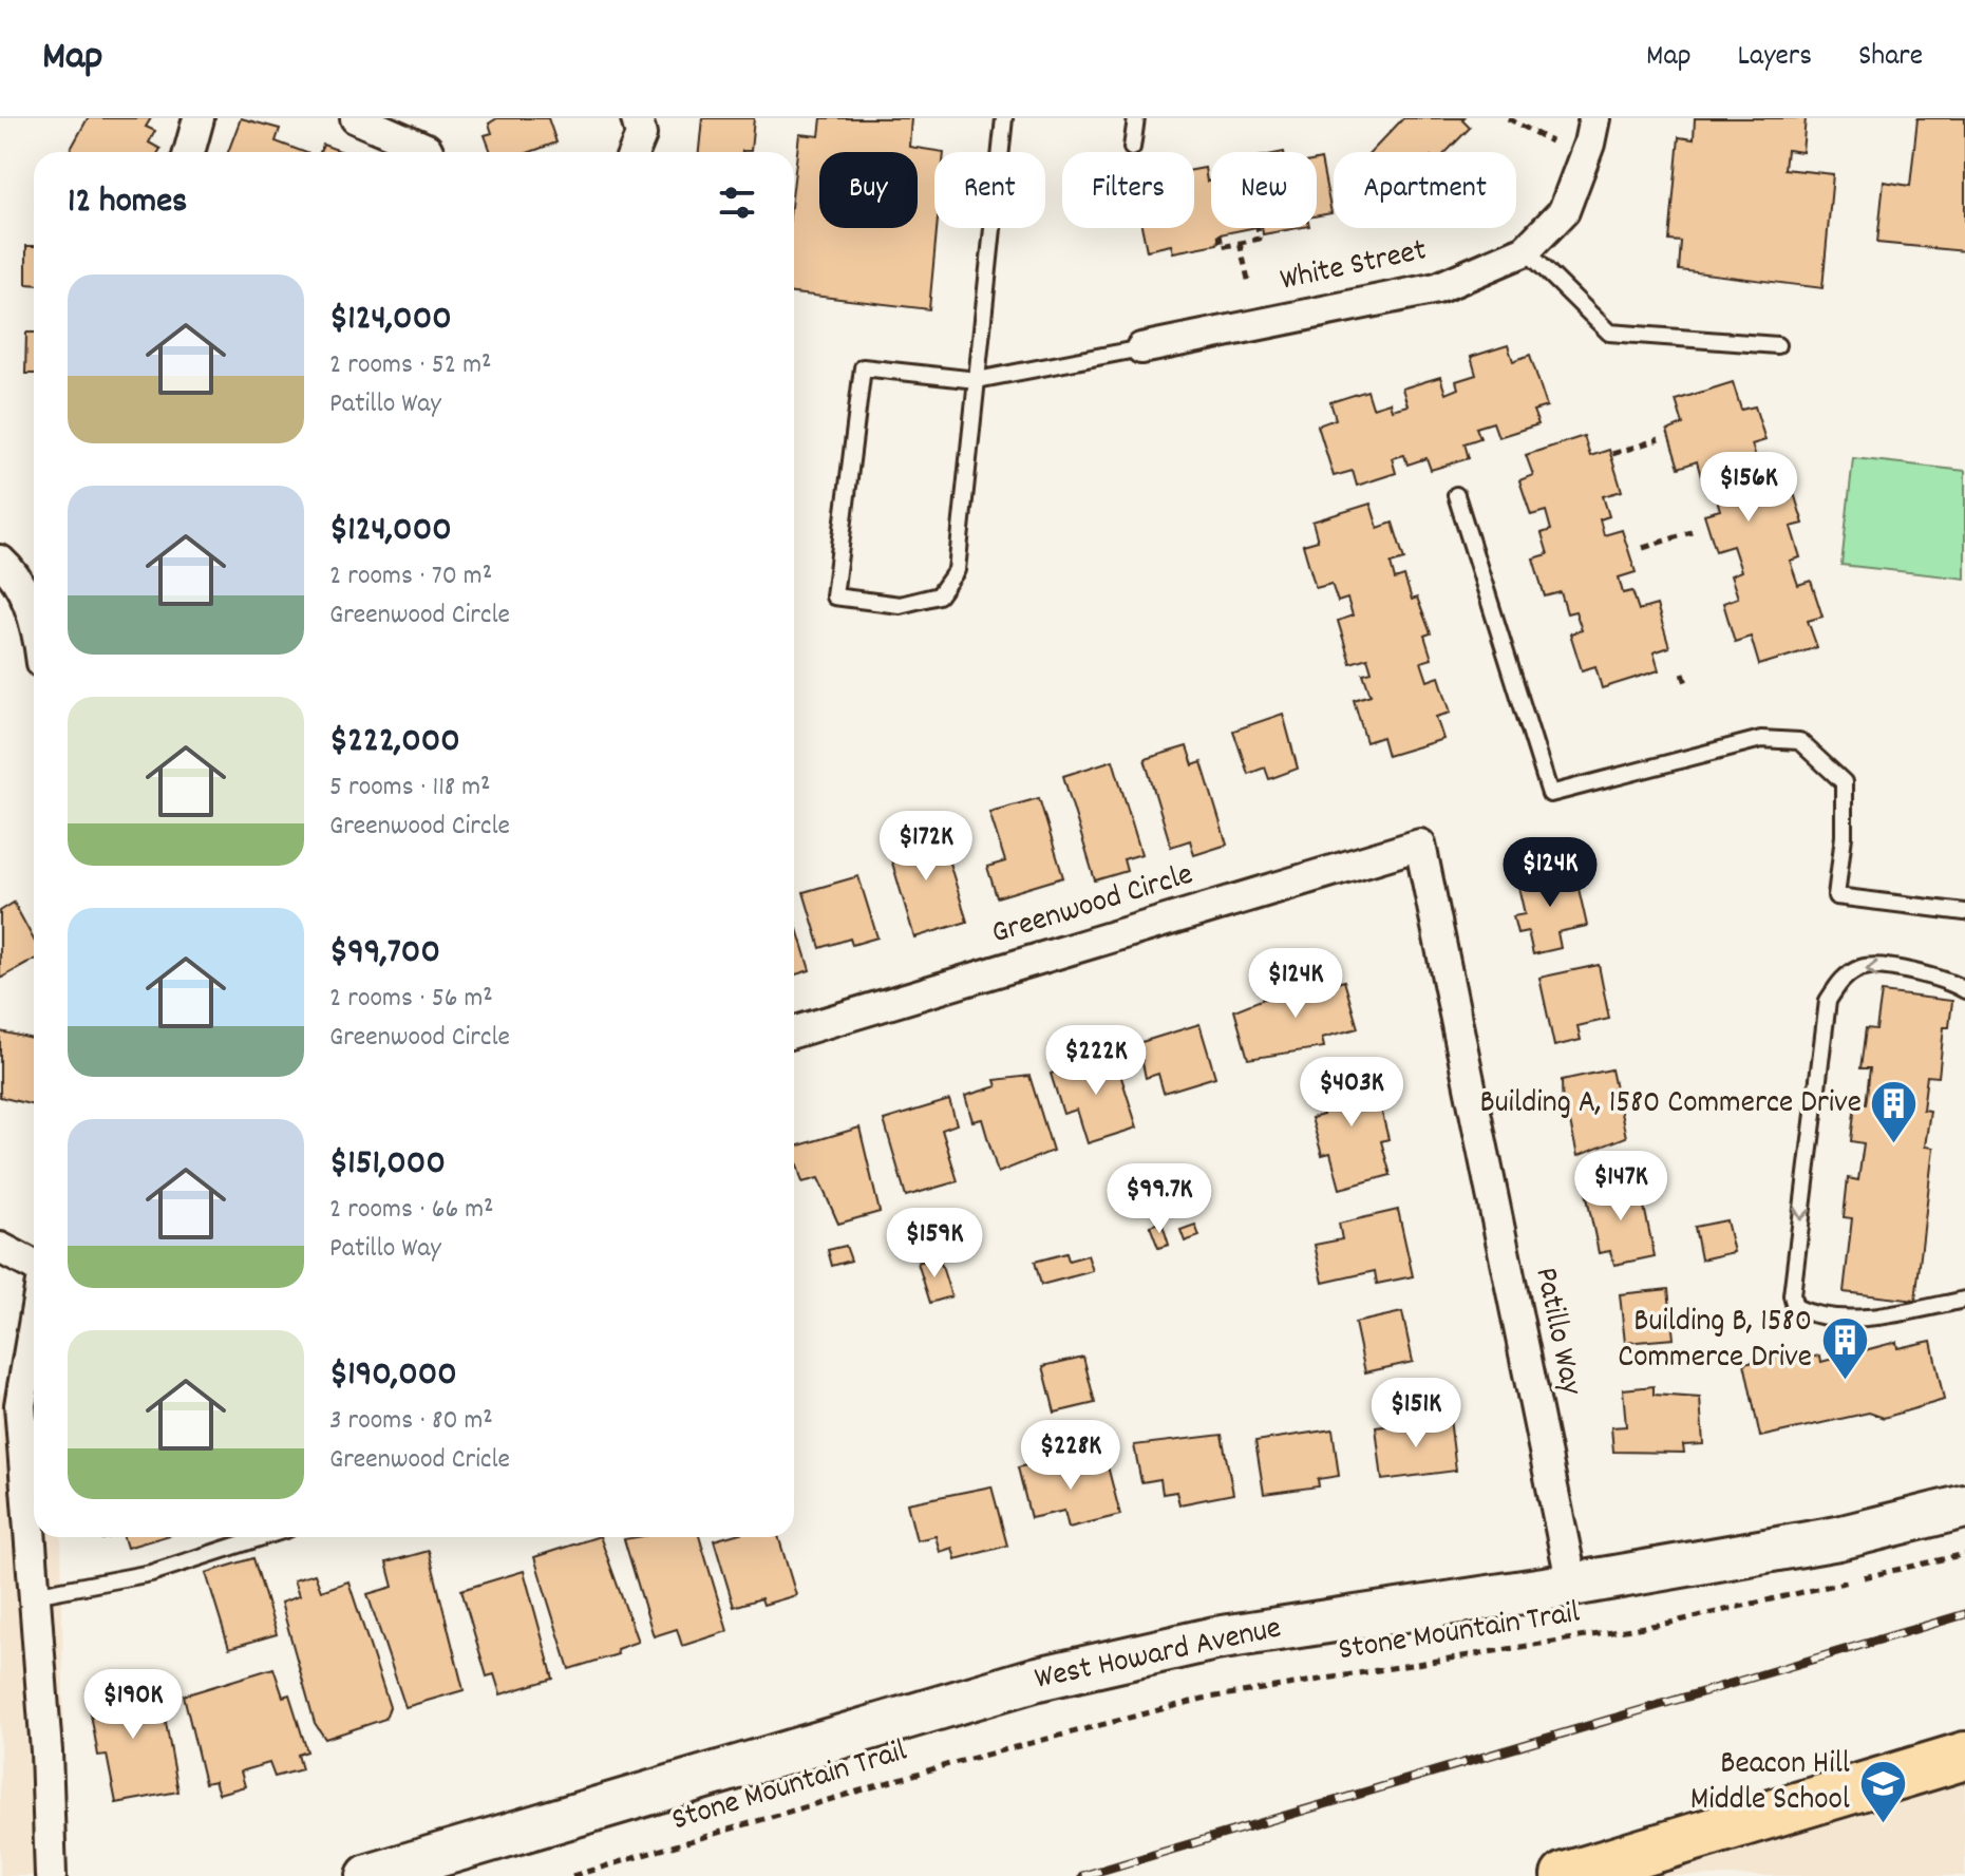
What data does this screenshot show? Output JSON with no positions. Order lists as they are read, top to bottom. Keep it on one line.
{"streets":{"main road":["West Howard Avenue"],"street":["White Street","Greenwood Circle","Patillo Way"],"path":["Stone Mountain Trail"]},"crossings":[["Greenwood Circle","Patillo Way"],["Patillo Way","West Howard Avenue"]],"places":{"building":["Building A, 1580 Commerce Drive","Building B, 1580 Commerce Drive"],"school or university":["Beacon Hill Middle School"]},"page":{"header":"Map","nav":["Map","Layers","Share"],"chip":["Buy","Rent","Filters","New","Apartment"],"heading":"12 homes","list":[{"name":"$124,000","note":"2 rooms · 52 m² · Patillo Way"},{"name":"$124,000","note":"2 rooms · 70 m² · Greenwood Circle"},{"name":"$222,000","note":"5 rooms · 118 m² · Greenwood Circle"},{"name":"$99,700","note":"2 rooms · 56 m² · Greenwood Circle"},{"name":"$151,000","note":"2 rooms · 66 m² · Patillo Way"},{"name":"$190,000","note":"3 rooms · 80 m² · Greenwood Cricle"}],"price":["$156K","$172K","$124K","$124K","$222K","$403K","$147K","$99.7K","$159K","$151K","$228K","$190K"]}}
